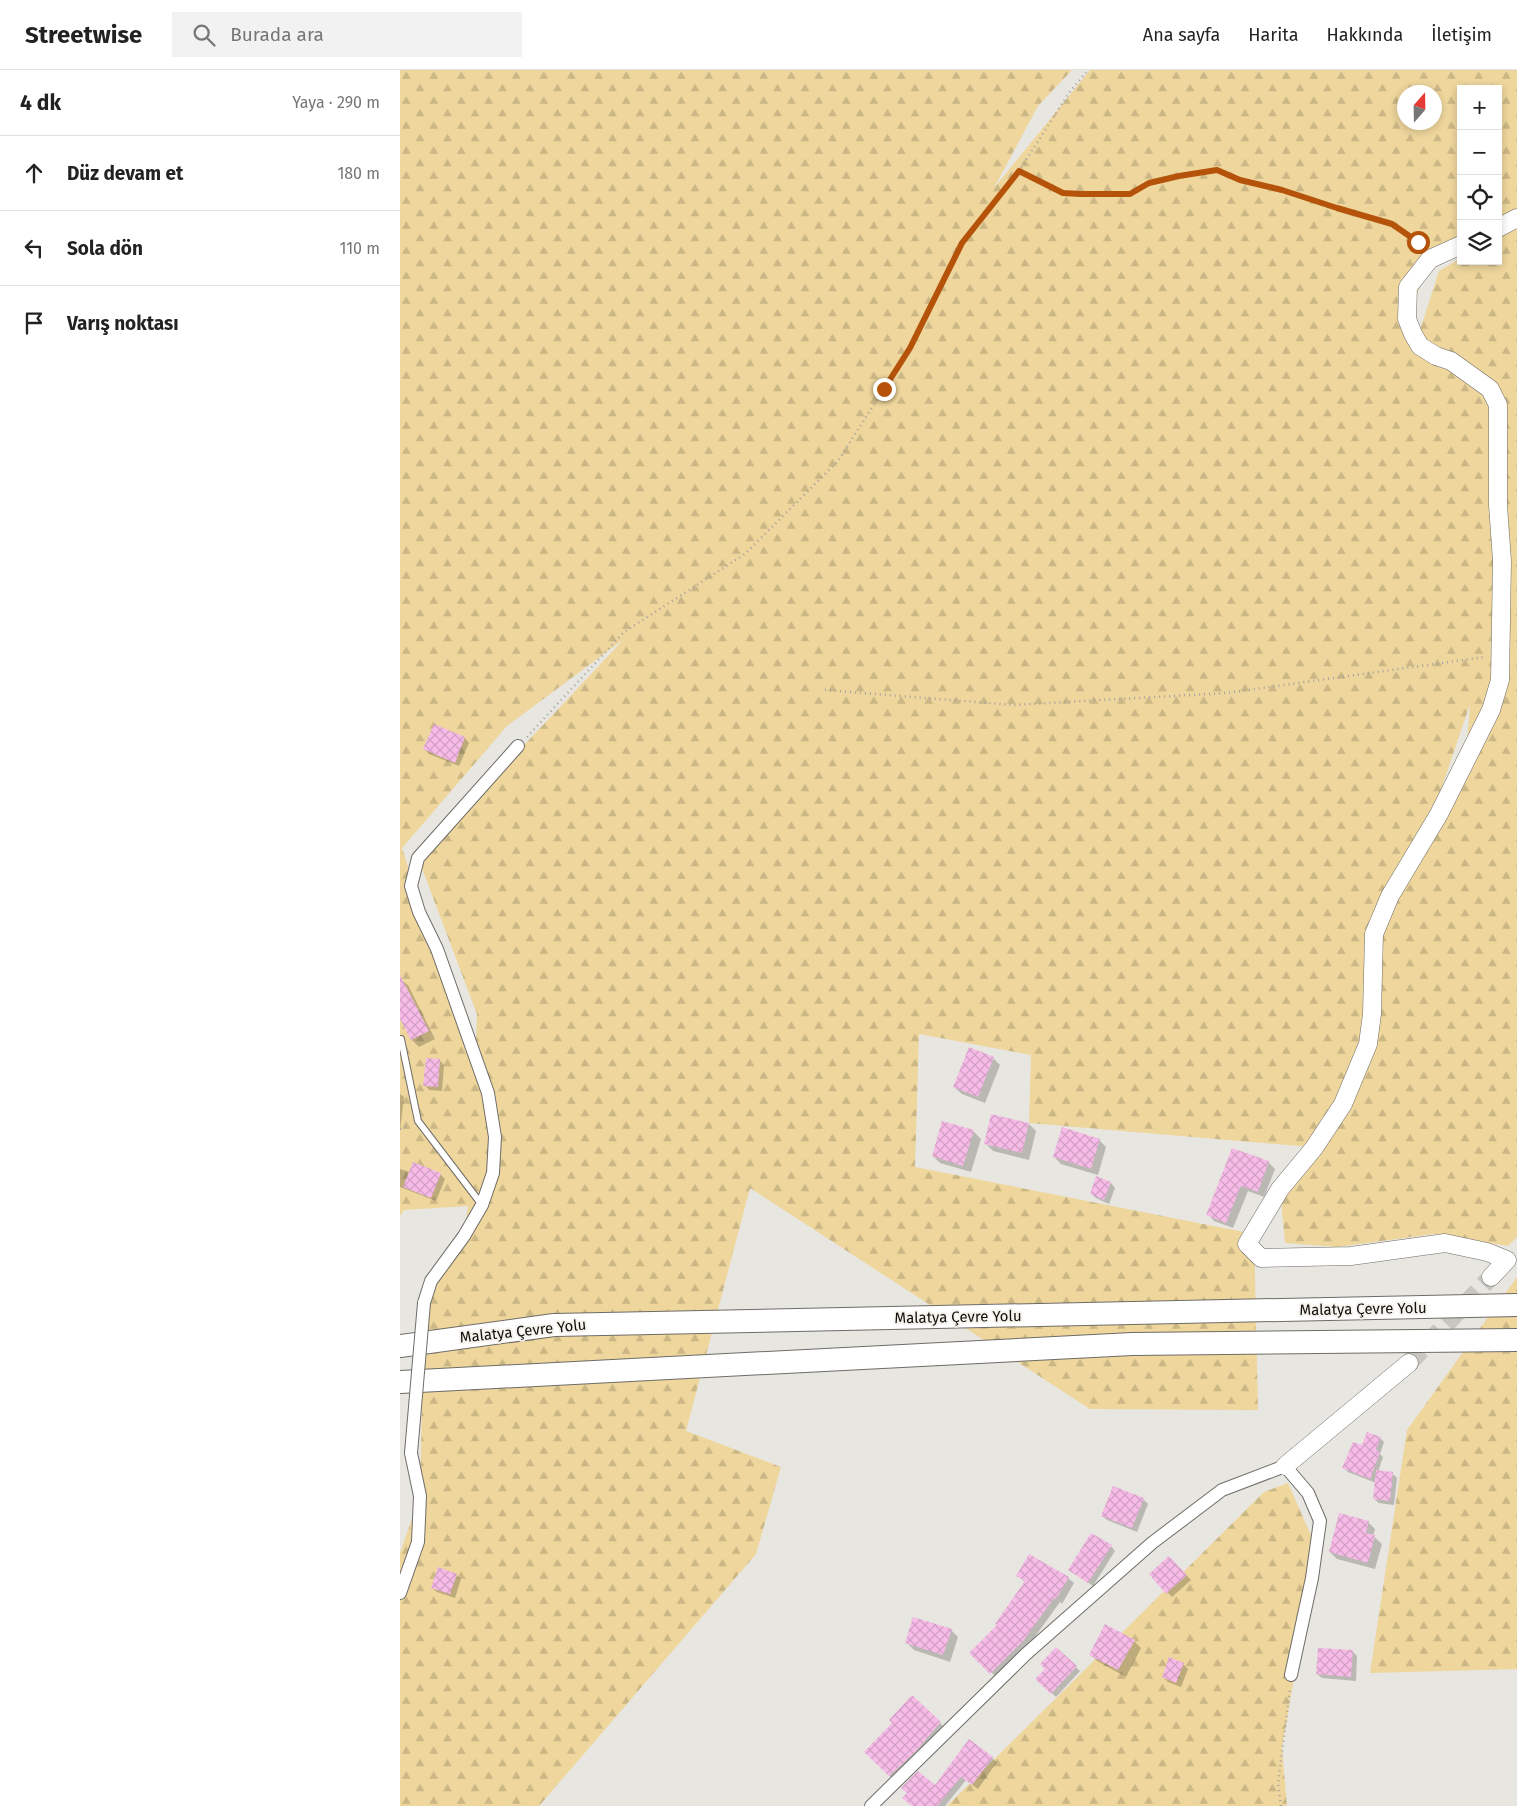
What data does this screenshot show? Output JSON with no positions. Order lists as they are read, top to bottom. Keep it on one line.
{"streets":{"highway":["Malatya Çevre Yolu"]},"north":"top","page":{"header":"Streetwise","search":"Burada ara","nav":["Ana sayfa","Harita","Hakkında","İletişim"],"heading":["4 dk","Yaya · 290 m"],"map_buttons":["+","−"],"list":[["Düz devam et","180 m"],["Sola dön","110 m"],"Varış noktası"]}}
